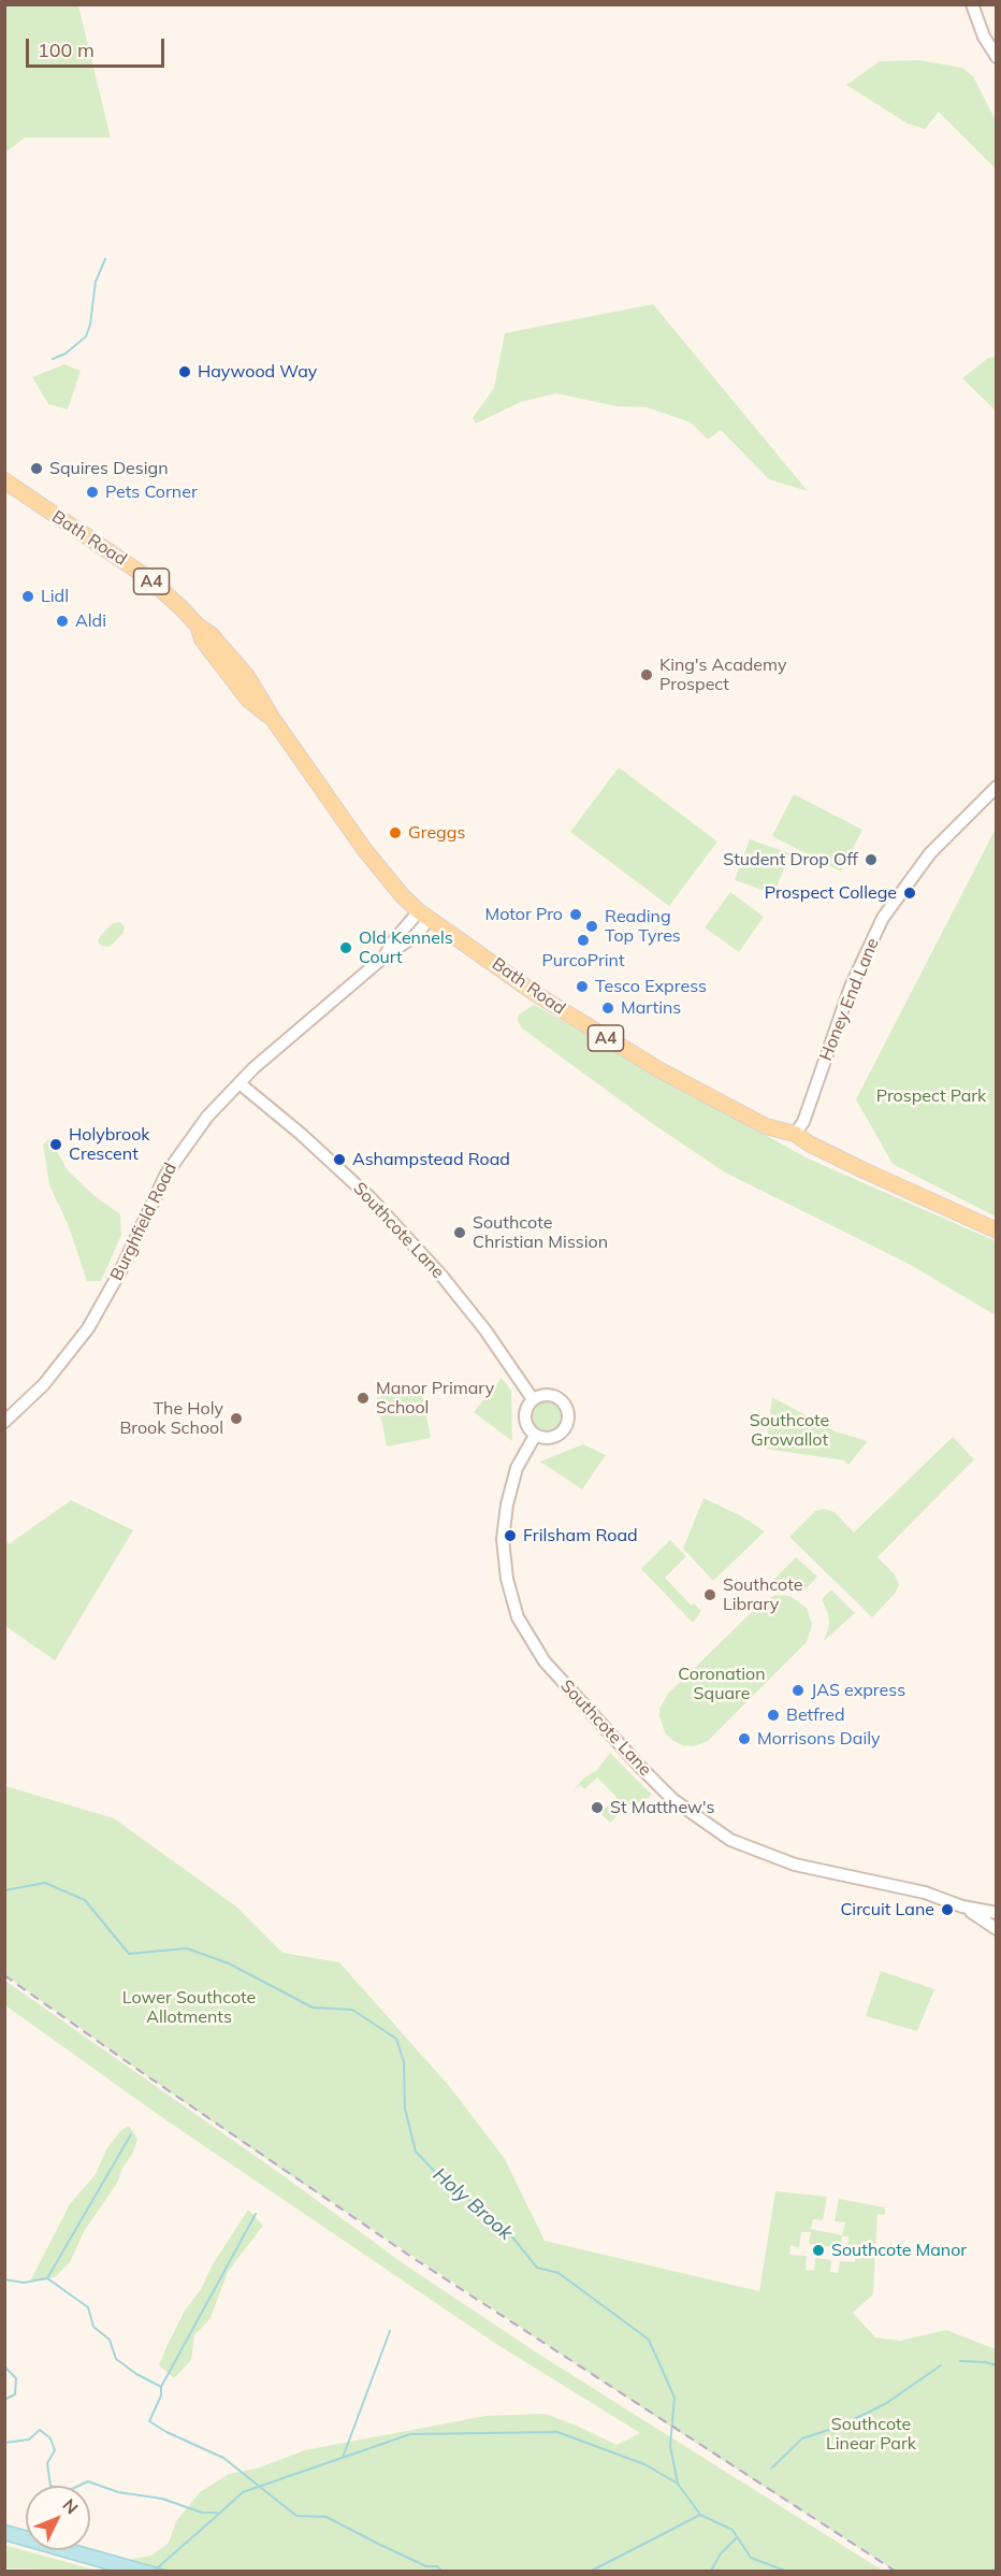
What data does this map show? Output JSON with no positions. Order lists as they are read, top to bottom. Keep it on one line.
{"streets":{"main road":["Bath Road","A4"],"street":["Honey End Lane","Burghfield Road","Southcote Lane"]},"crossings":[["Bath Road","Honey End Lane"],["Bath Road","Burghfield Road"],["Burghfield Road","Southcote Lane"]],"water":["Holy Brook"],"parks":["Prospect Park","Southcote Growallot","Coronation Square","Lower Southcote Allotments","Southcote Linear Park"],"places":["Haywood Way","Squires Design","Pets Corner","Lidl","Aldi","King's Academy Prospect","Greggs","Student Drop Off","Prospect College","Motor Pro","Reading Top Tyres","PurcoPrint","Old Kennels Court","Tesco Express","Martins","Holybrook Crescent","Ashampstead Road","Southcote Christian Mission","Manor Primary School","The Holy Brook School","Frilsham Road","Southcote Library","JAS express","Betfred","Morrisons Daily","St Matthew's","Circuit Lane","Southcote Manor"],"scale_bar":"100 m","north":"top right"}
